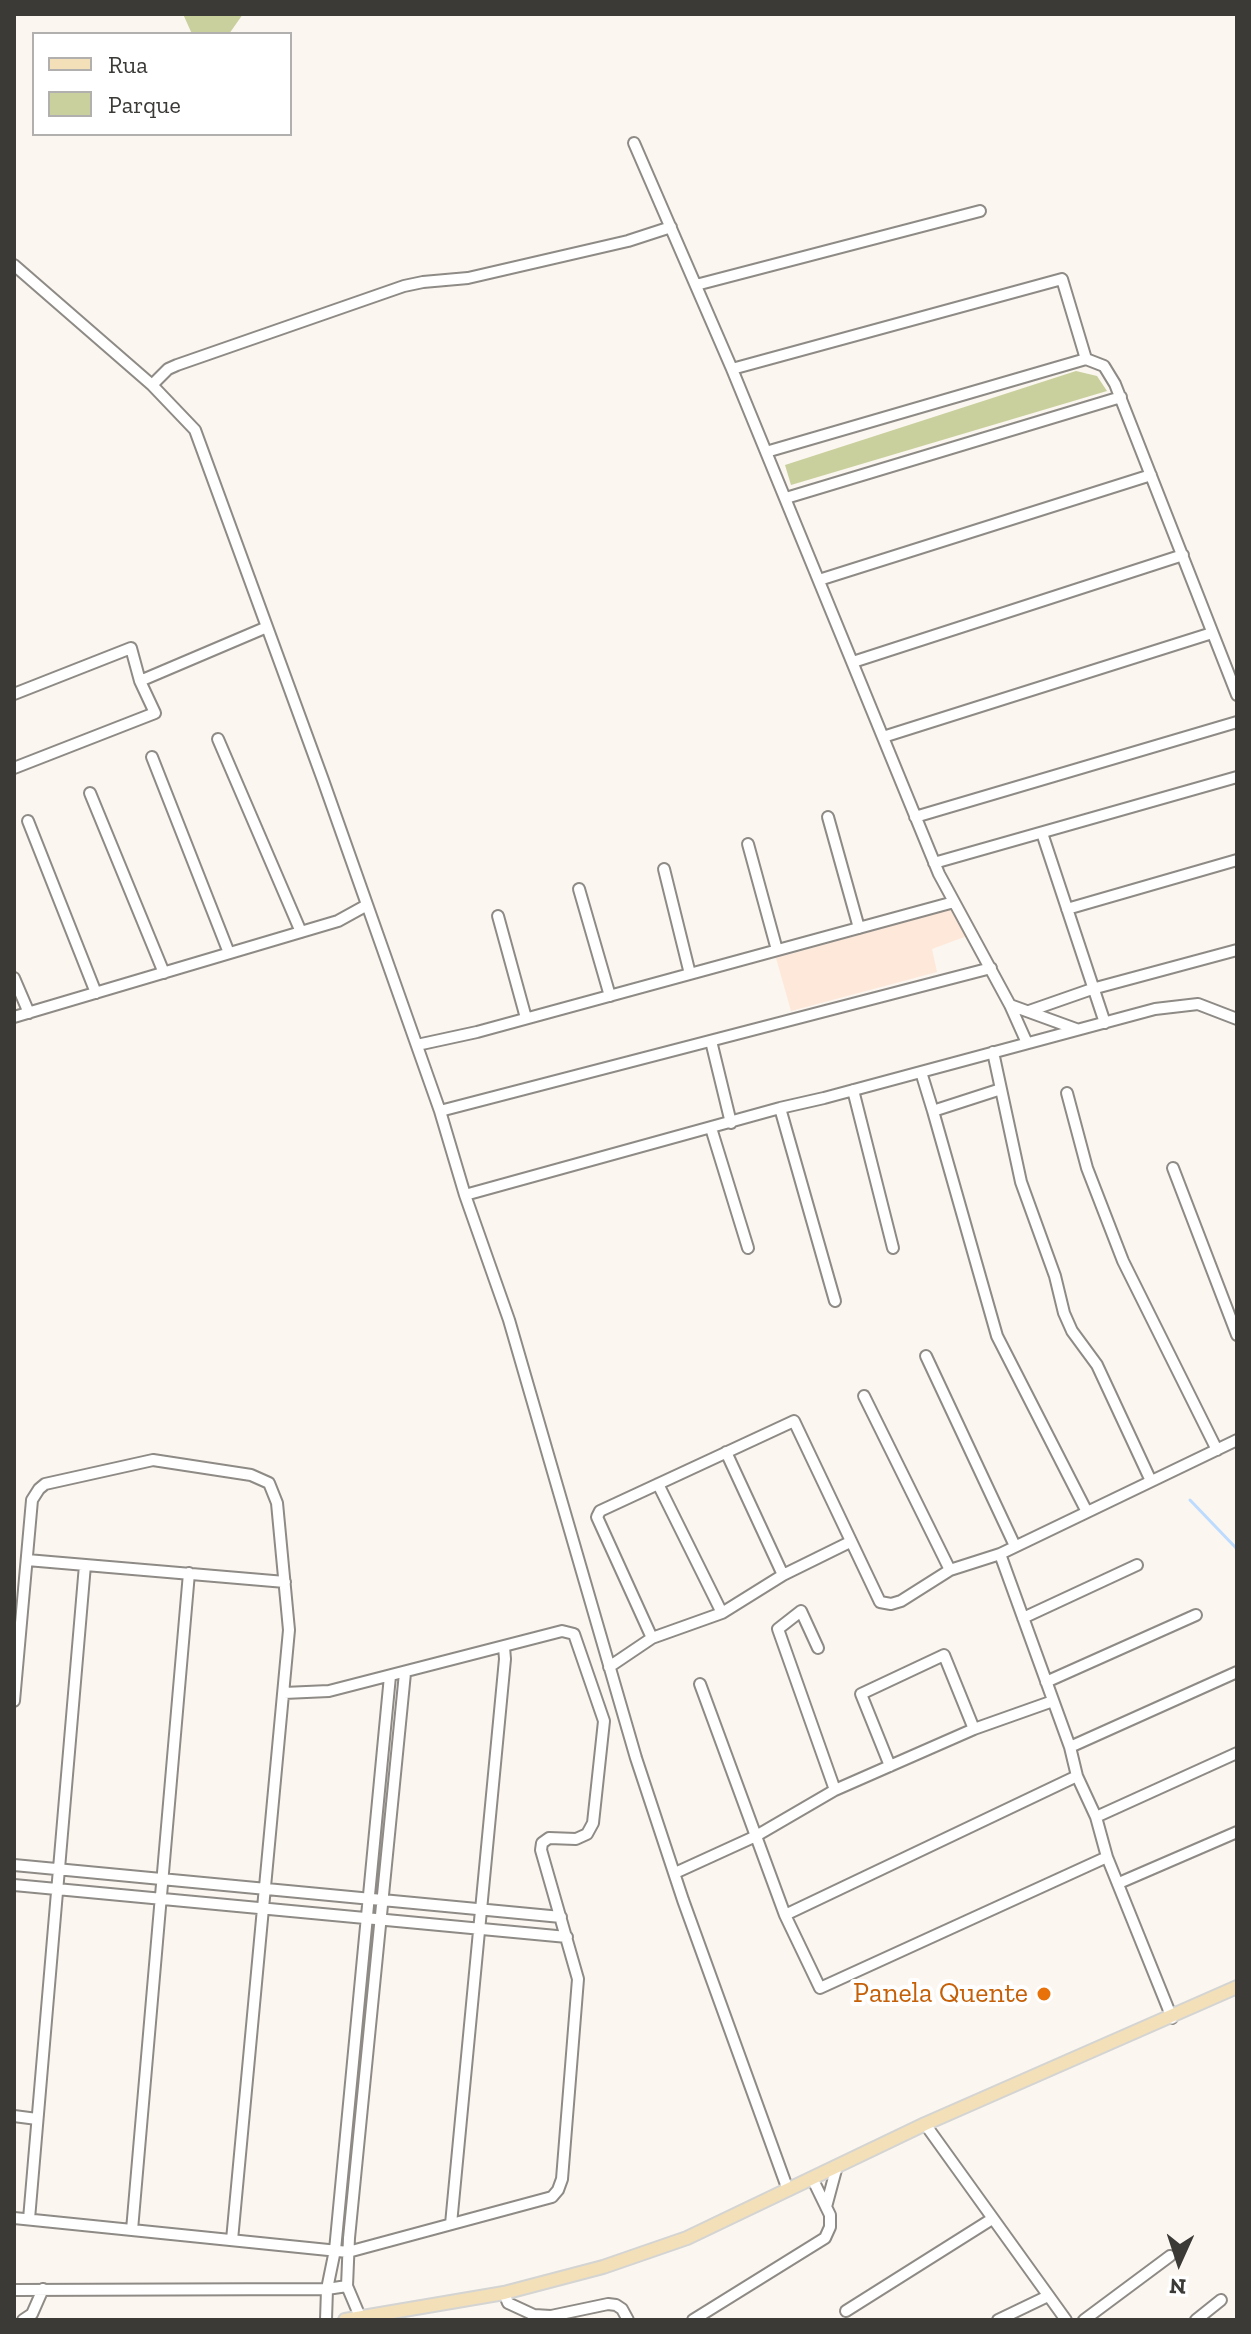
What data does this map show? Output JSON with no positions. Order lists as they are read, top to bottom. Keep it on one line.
{"places":["Panela Quente"],"legend":["Rua","Parque"],"north":"bottom"}
